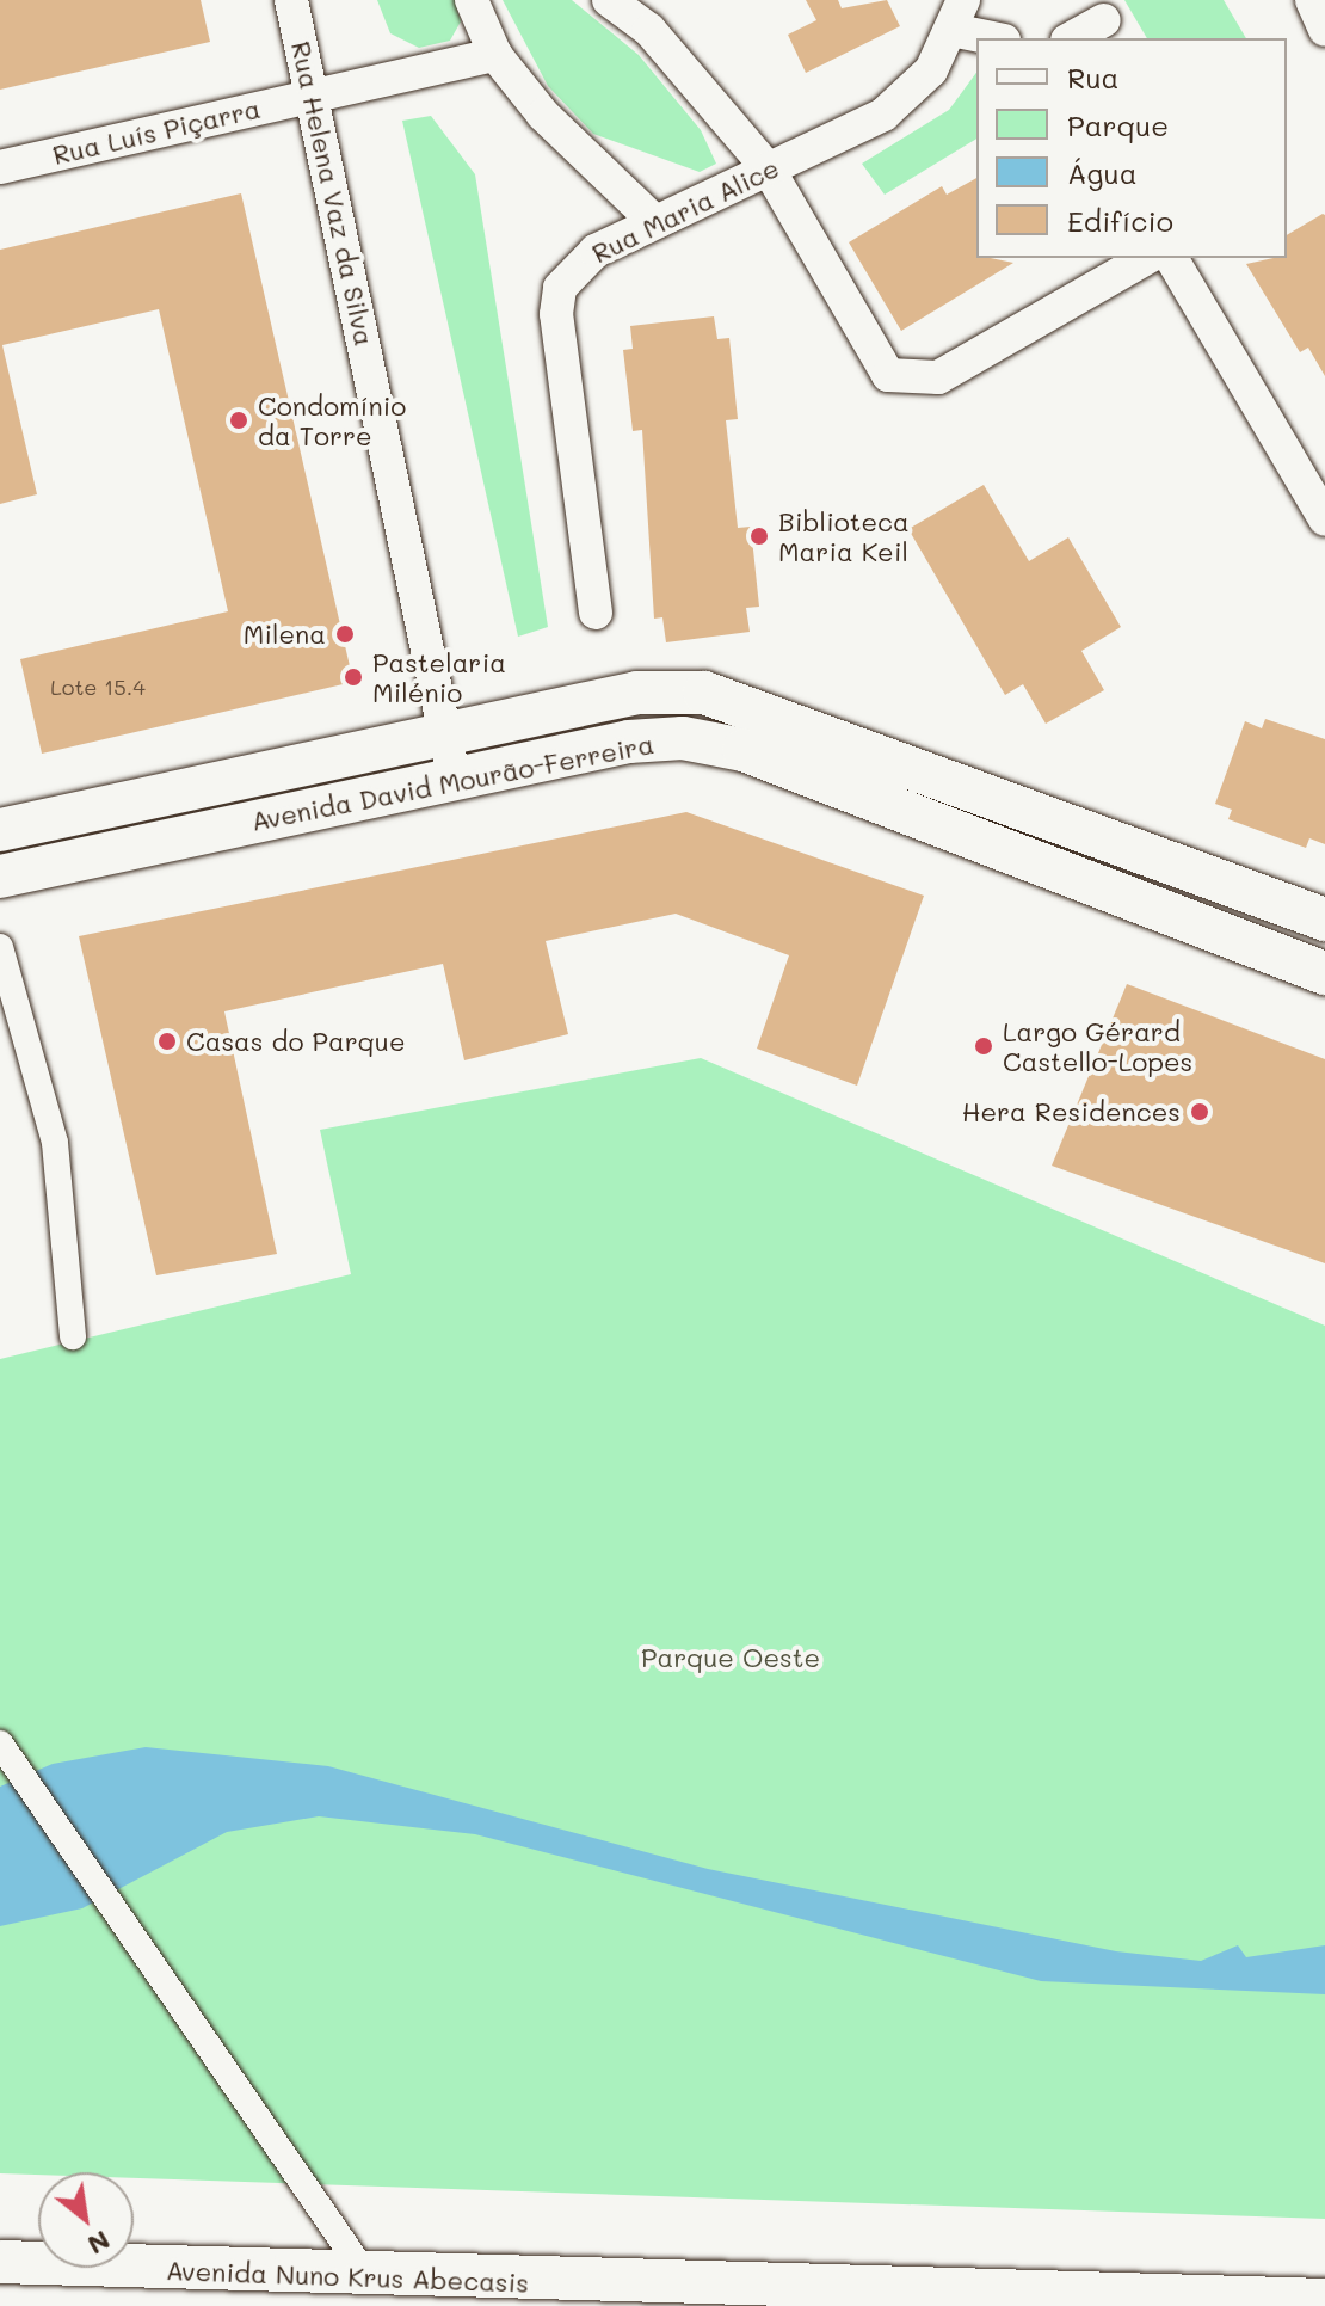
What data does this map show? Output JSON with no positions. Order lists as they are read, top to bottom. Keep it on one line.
{"streets":{"street":["Rua Luís Piçarra","Rua Helena Vaz da Silva","Rua Maria Alice","Avenida David Mourão-Ferreira","Avenida Nuno Krus Abecasis"]},"crossings":[["Rua Luís Piçarra","Rua Helena Vaz da Silva"],["Rua Helena Vaz da Silva","Avenida David Mourão-Ferreira"]],"parks":["Parque Oeste"],"places":["Condomínio da Torre","Biblioteca Maria Keil","Milena","Pastelaria Milénio","Casas do Parque","Largo Gérard Castello-Lopes","Hera Residences"],"house_numbers":["Lote 15.4"],"legend":["Rua","Parque","Água","Edifício"],"north":"bottom right"}
